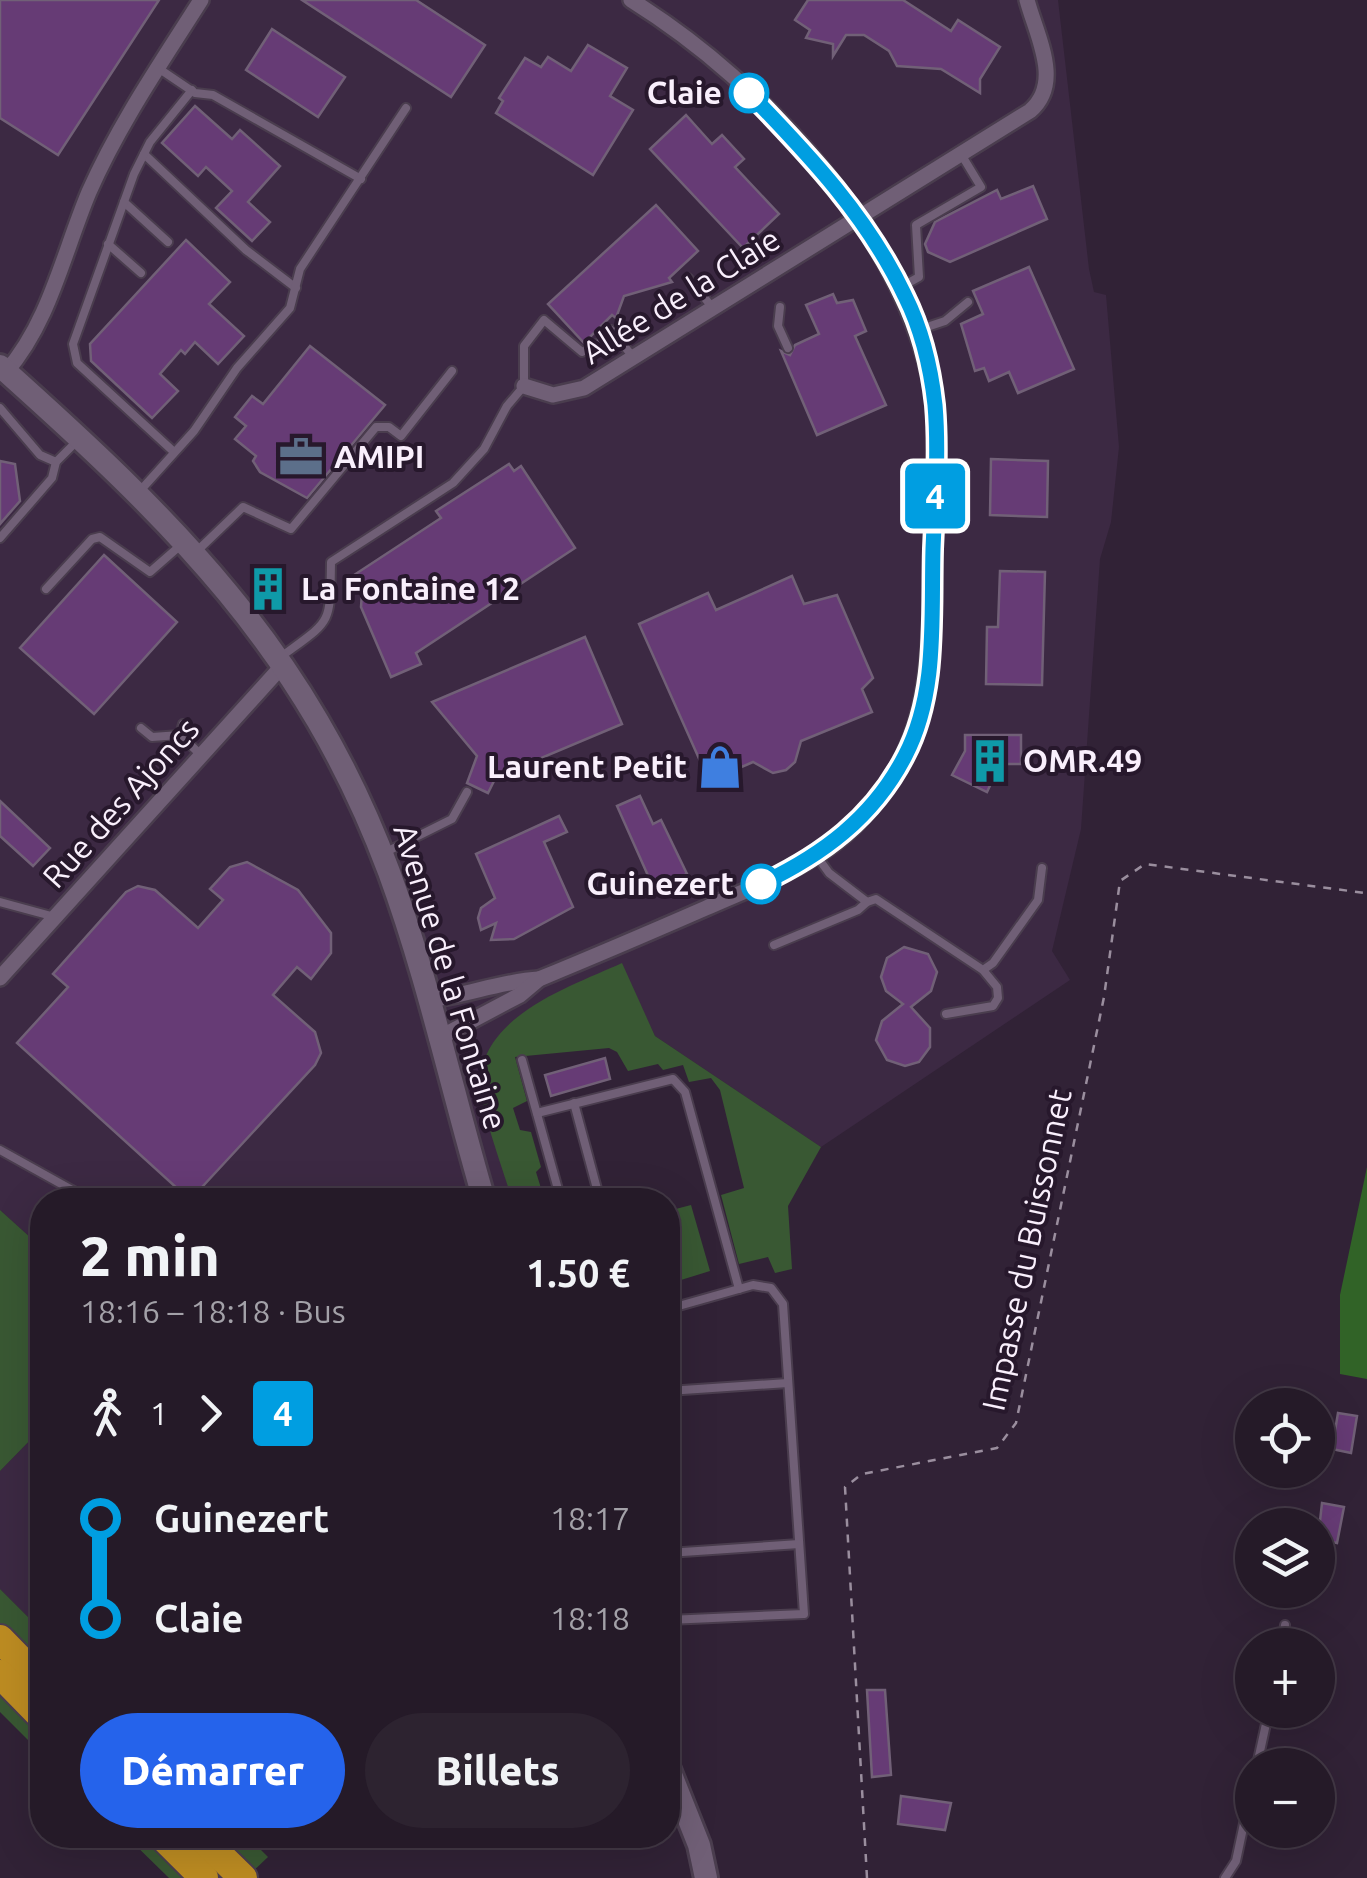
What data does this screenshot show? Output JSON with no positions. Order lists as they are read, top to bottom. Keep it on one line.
{"streets":{"street":["Allée de la Claie","Rue des Ajoncs","Avenue de la Fontaine"],"path":["Impasse du Buissonnet"]},"crossings":[["Rue des Ajoncs","Avenue de la Fontaine"]],"places":{"other":["Claie","Guinezert"],"office":["AMIPI"],"building":["La Fontaine 12","OMR.49"],"shop":["Laurent Petit"]},"lines":["bus line 4"],"page":{"on_map":"4","heading":["2 min","18:16 – 18:18 · Bus","1.50 €"],"legs":["1","4"],"map_buttons":["+","−"],"list":[{"name":"Guinezert","value":"18:17"},{"name":"Claie","value":"18:18"}],"buttons":["Démarrer","Billets"]}}
